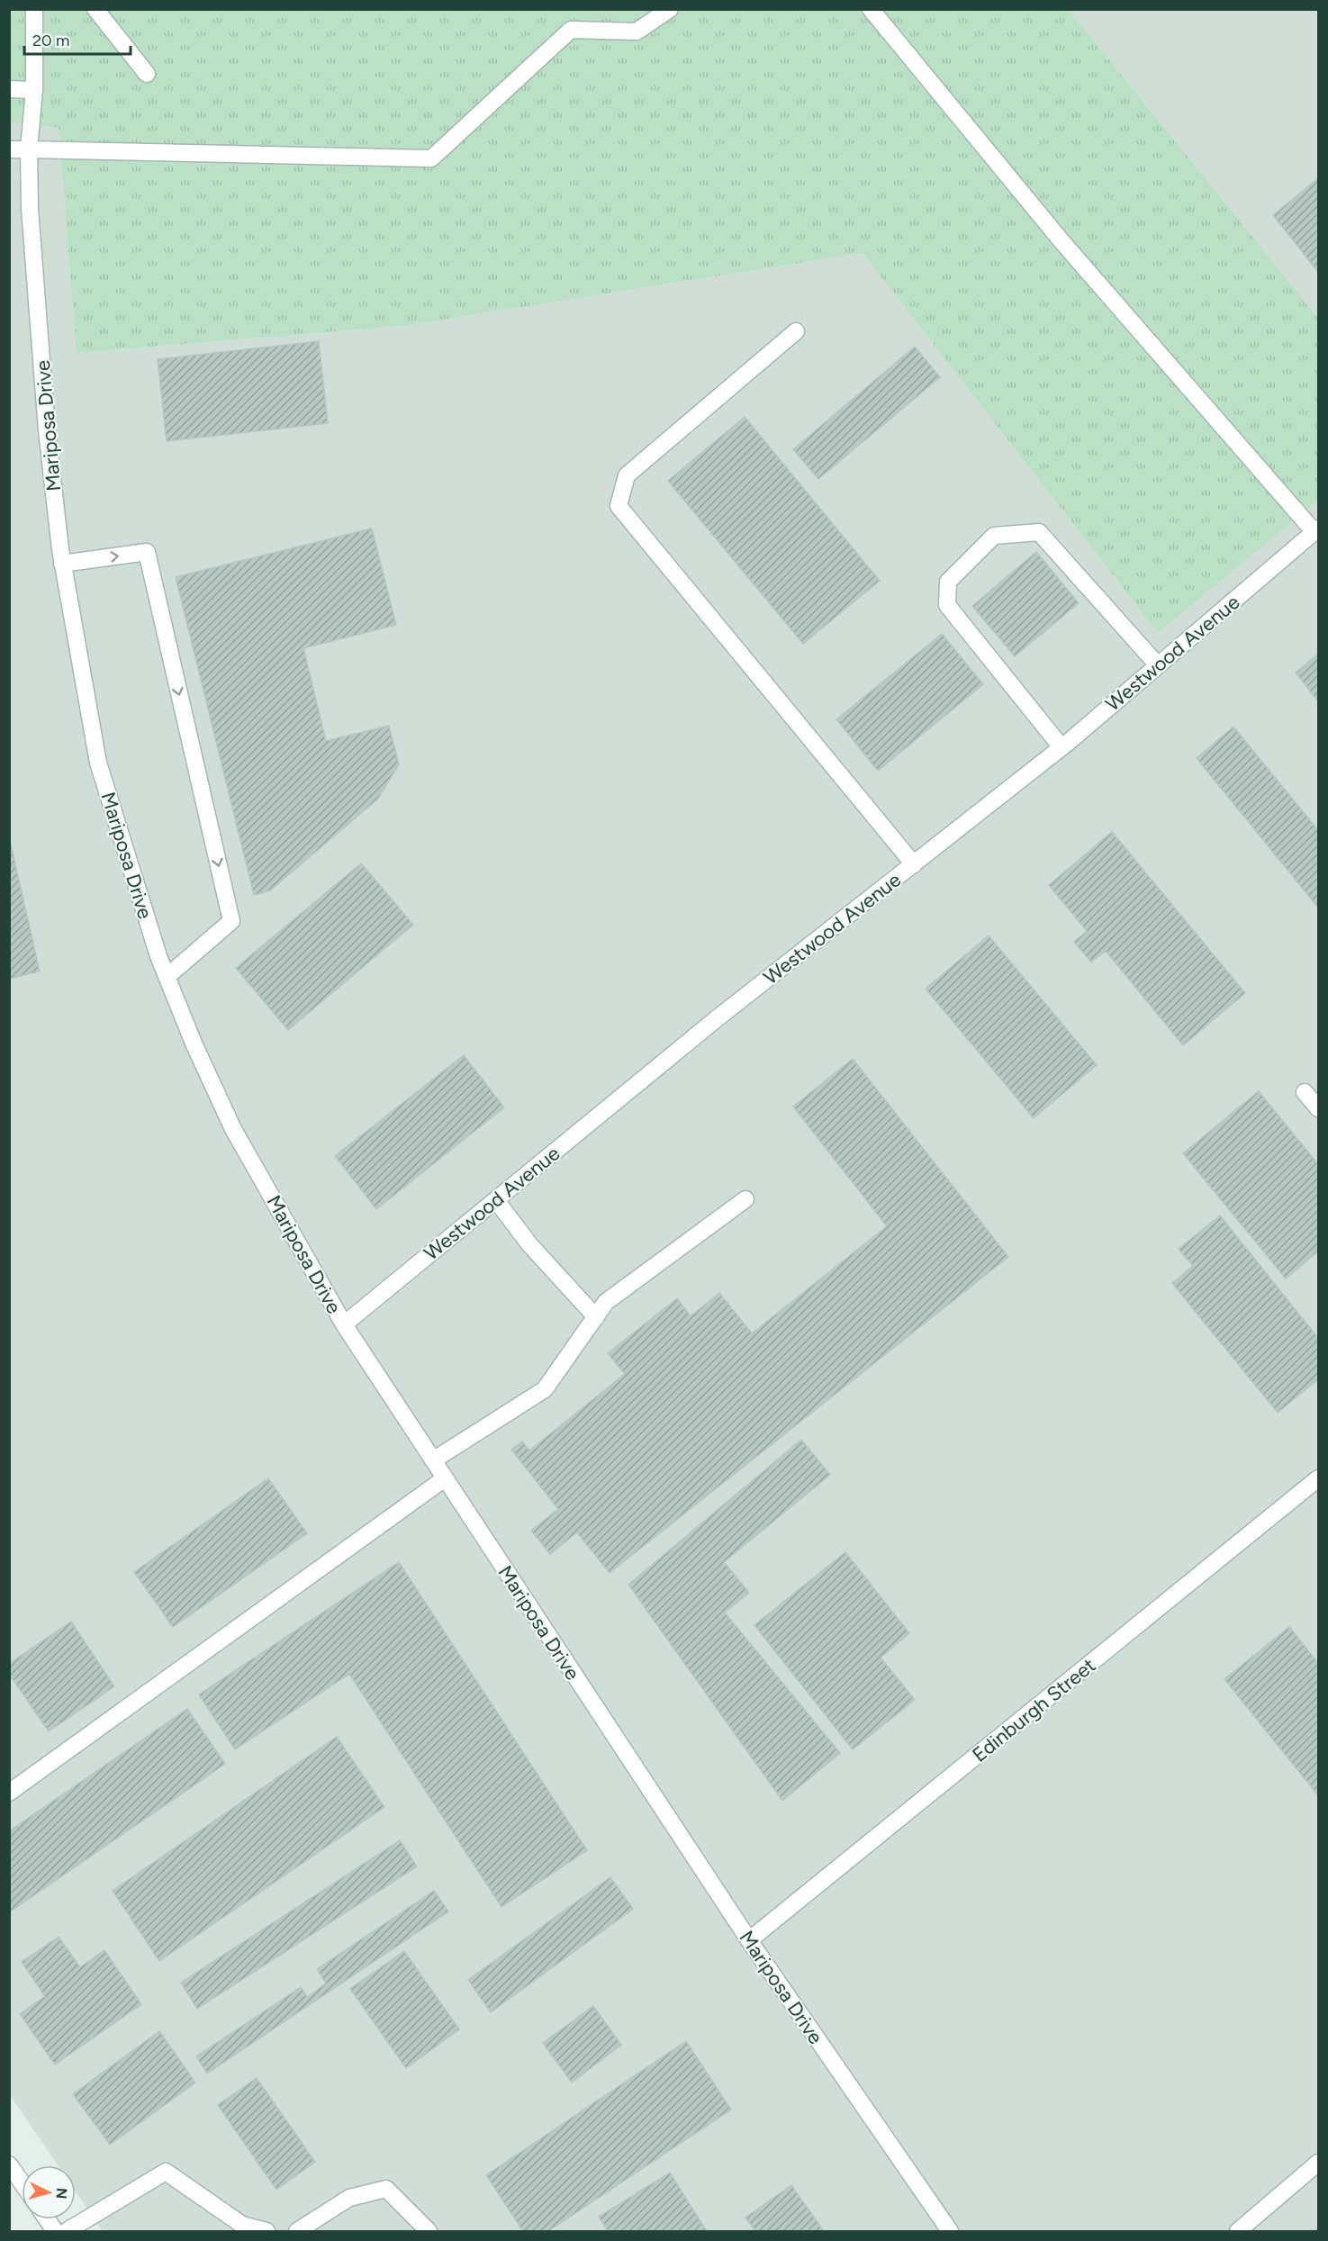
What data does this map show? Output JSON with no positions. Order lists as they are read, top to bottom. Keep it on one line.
{"streets":{"street":["Mariposa Drive","Westwood Avenue","Edinburgh Street"]},"crossings":[["Mariposa Drive","Westwood Avenue"],["Mariposa Drive","Edinburgh Street"]],"scale_bar":"20 m","north":"right"}
